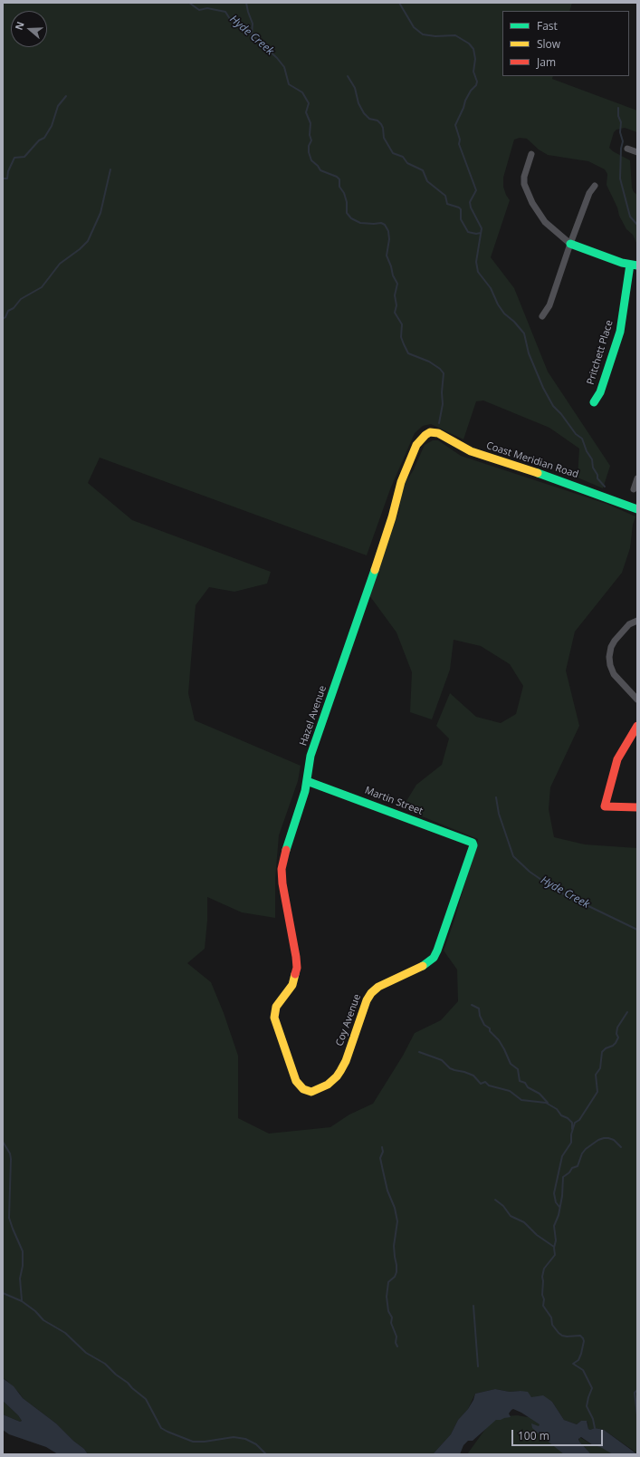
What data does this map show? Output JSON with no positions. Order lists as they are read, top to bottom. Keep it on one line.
{"streets":{"street":["Pritchett Place","Coast Meridian Road","Hazel Avenue","Martin Street","Coy Avenue"]},"crossings":[["Coast Meridian Road","Hazel Avenue"],["Hazel Avenue","Martin Street"],["Hazel Avenue","Coy Avenue"],["Martin Street","Coy Avenue"]],"water":["Hyde Creek"],"legend":["Fast","Slow","Jam"],"scale_bar":"100 m","north":"left"}
